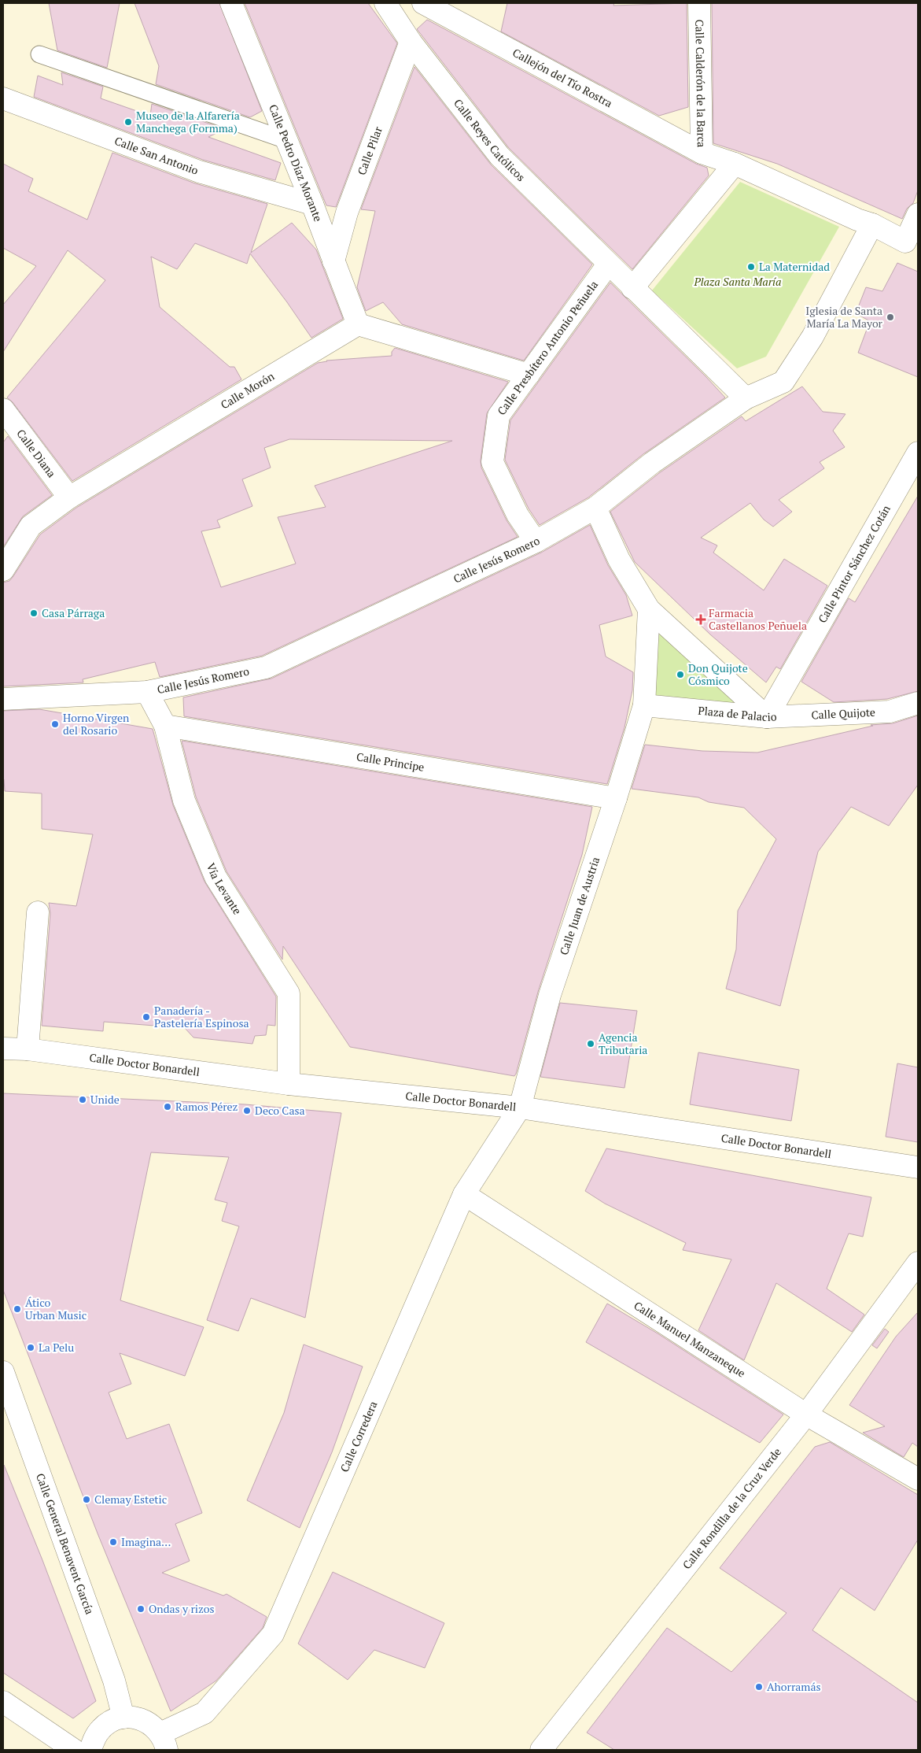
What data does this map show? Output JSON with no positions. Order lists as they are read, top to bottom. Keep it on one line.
{"streets":{"street":["Callejón del Tío Rostra","Calle Calderón de la Barca","Calle Reyes Católicos","Calle Pilar","Calle San Antonio","Calle Pedro Díaz Morante","Calle Presbítero Antonio Peñuela","Calle Morón","Calle Diana","Calle Jesús Romero","Calle Pintor Sánchez Cotán","Plaza de Palacio","Calle Quijote","Calle Principe","Vía Levante","Calle Juan de Austria","Calle Doctor Bonardell","Calle Manuel Manzaneque","Calle Corredera","Calle Rondilla de la Cruz Verde","Calle General Benavent García"]},"crossings":[["Callejón del Tío Rostra","Calle Calderón de la Barca"],["Calle Reyes Católicos","Calle Pilar"],["Calle Reyes Católicos","Calle Presbítero Antonio Peñuela"],["Calle Pilar","Calle Pedro Díaz Morante"],["Calle San Antonio","Calle Pedro Díaz Morante"],["Calle Pedro Díaz Morante","Calle Morón"],["Calle Presbítero Antonio Peñuela","Calle Jesús Romero"],["Calle Morón","Calle Diana"],["Calle Jesús Romero","Plaza de Palacio"],["Calle Jesús Romero","Vía Levante"],["Calle Pintor Sánchez Cotán","Plaza de Palacio"],["Calle Pintor Sánchez Cotán","Calle Quijote"],["Plaza de Palacio","Calle Quijote"],["Plaza de Palacio","Calle Juan de Austria"],["Calle Principe","Vía Levante"],["Calle Principe","Calle Juan de Austria"],["Vía Levante","Calle Doctor Bonardell"],["Calle Juan de Austria","Calle Doctor Bonardell"],["Calle Juan de Austria","Calle Corredera"],["Calle Doctor Bonardell","Calle Corredera"],["Calle Manuel Manzaneque","Calle Corredera"],["Calle Manuel Manzaneque","Calle Rondilla de la Cruz Verde"]],"parks":["Plaza Santa María"],"places":{"other":["Museo de la Alfarería Manchega (Formma)","La Maternidad","Iglesia de Santa María La Mayor","Casa Párraga","Don Quijote Cósmico","Horno Virgen del Rosario","Panadería - Pastelería Espinosa","Agencia Tributaria","Unide","Ramos Pérez","Deco Casa","Ático Urban Music","La Pelu","Clemay Estetic","Imagina...","Ondas y rizos","Ahorramás"],"health":["Farmacia Castellanos Peñuela"]}}
